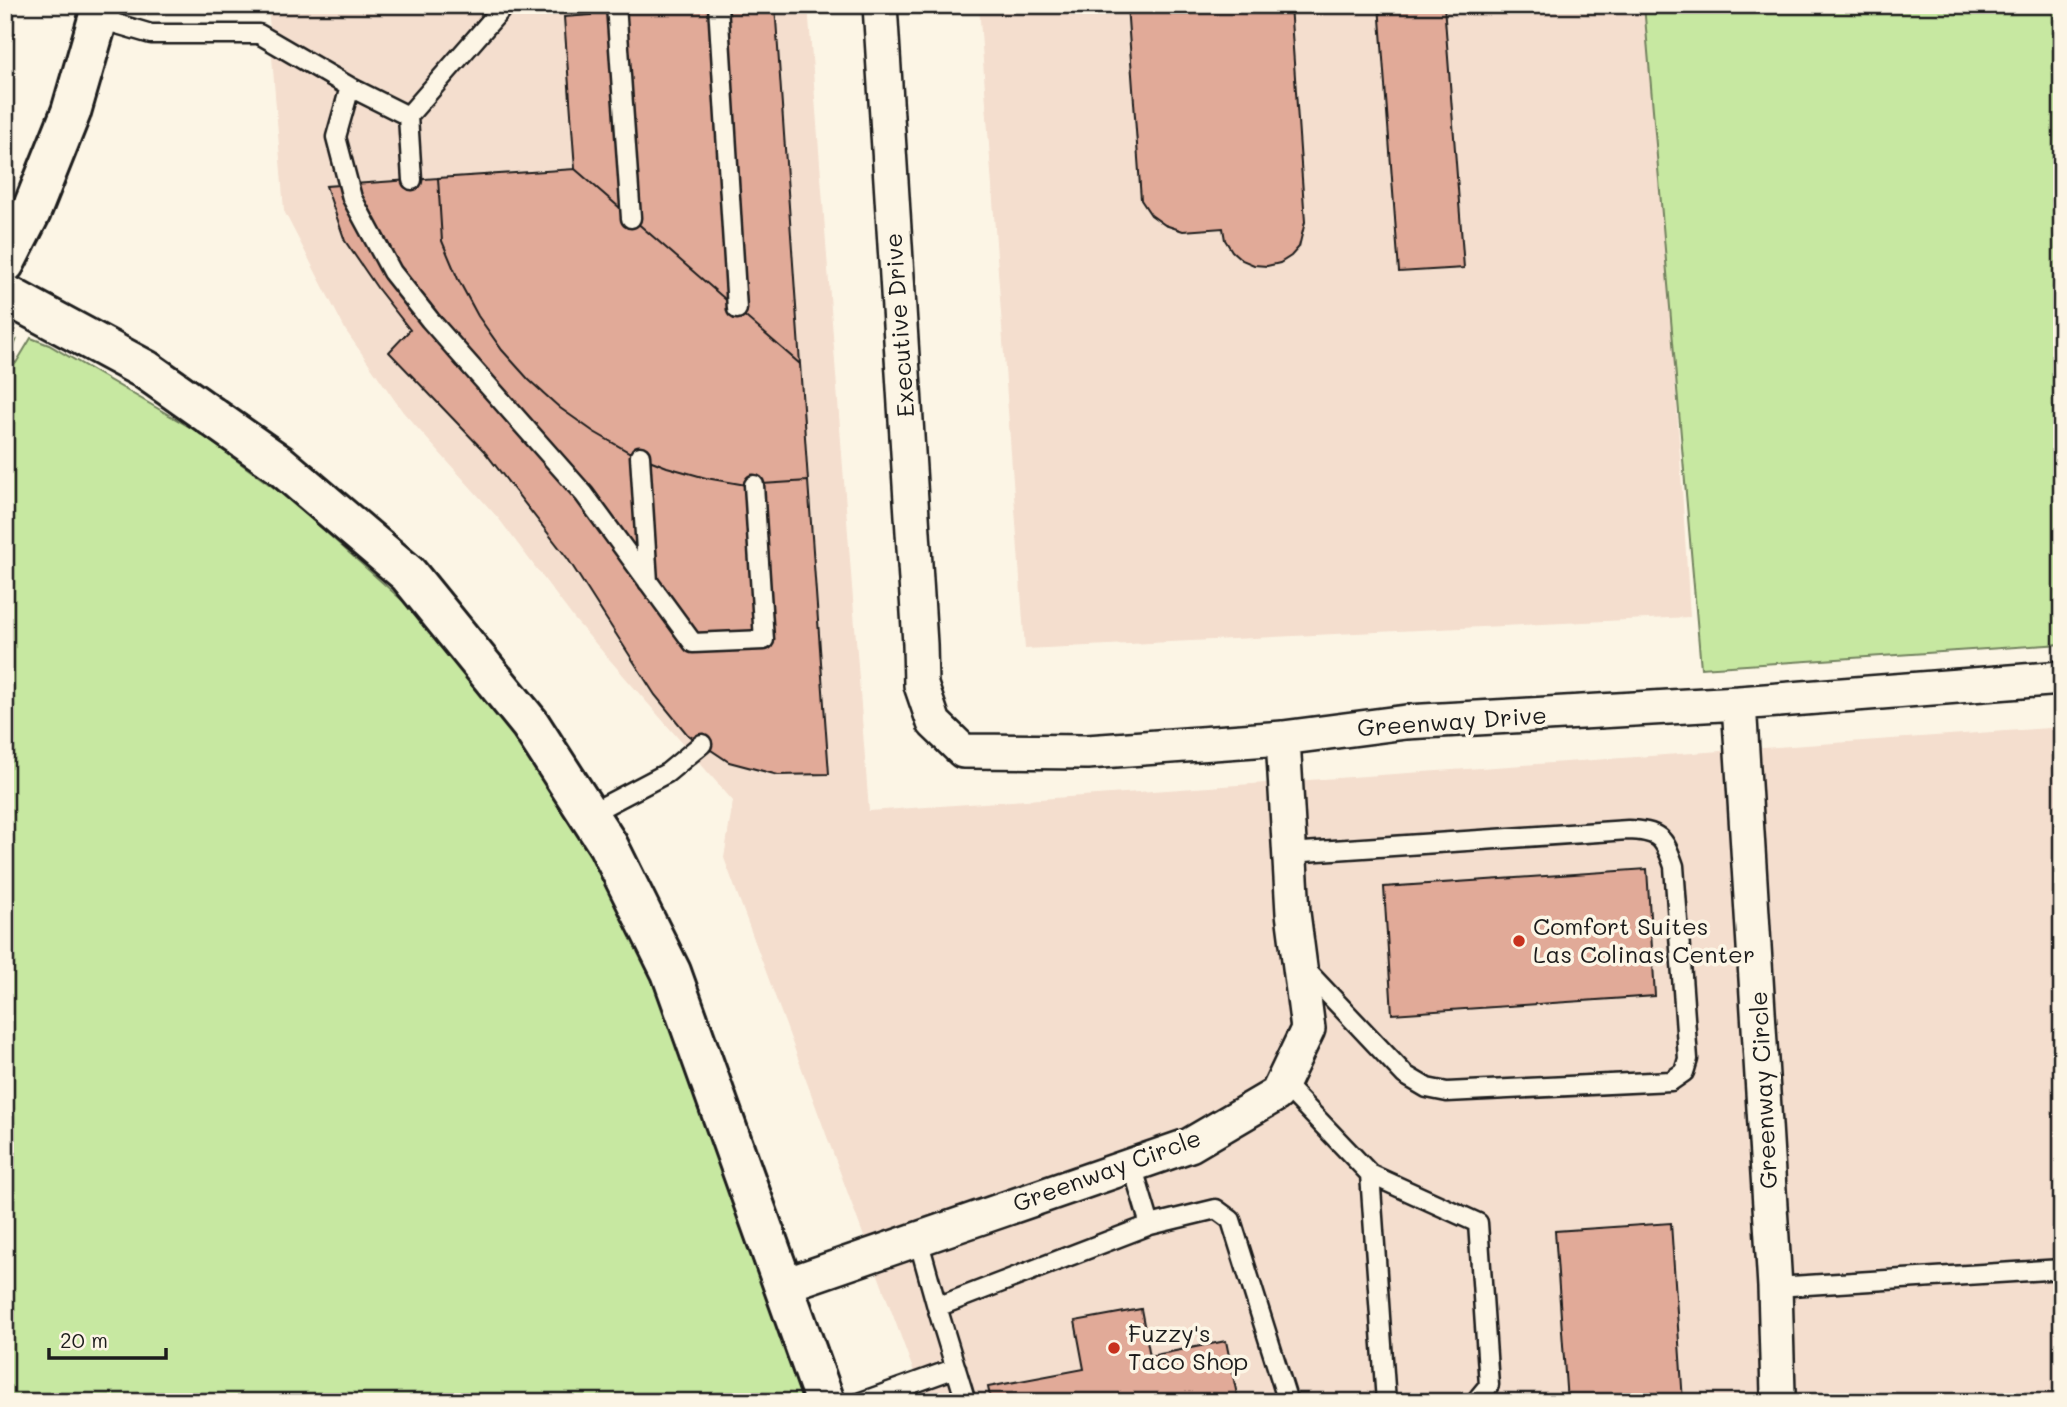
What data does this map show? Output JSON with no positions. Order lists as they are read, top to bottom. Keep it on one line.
{"streets":{"street":["Executive Drive","Greenway Drive","Greenway Circle"]},"crossings":[["Executive Drive","Greenway Drive"],["Greenway Drive","Greenway Circle"]],"places":["Comfort Suites Las Colinas Center","Fuzzy's Taco Shop"],"scale_bar":"20 m"}
